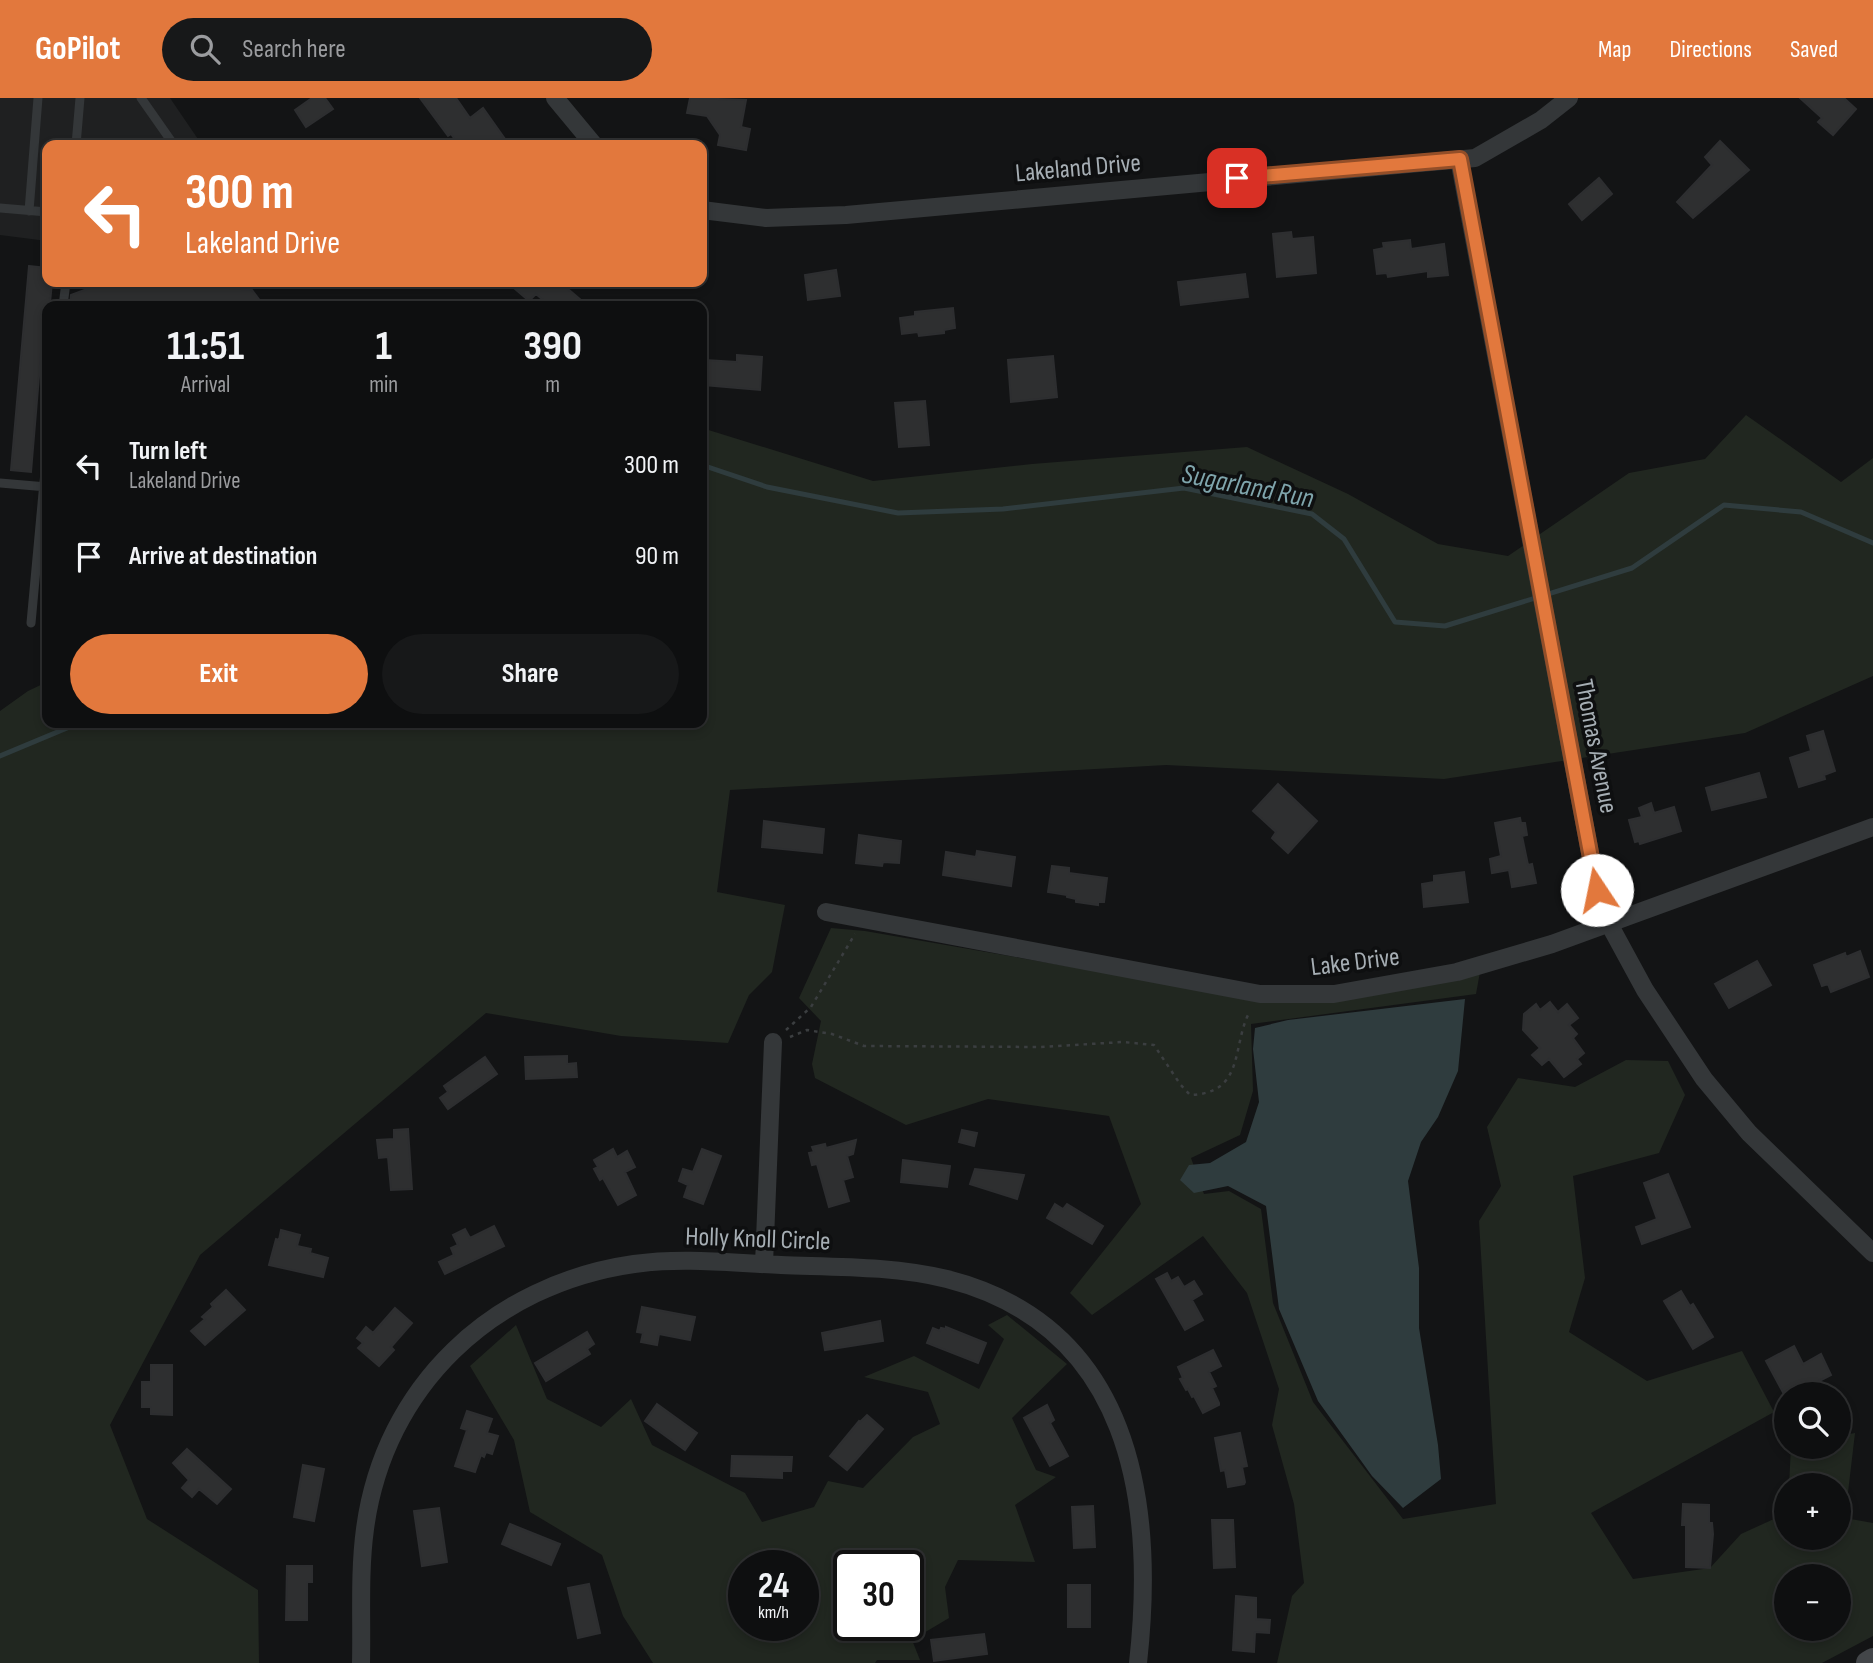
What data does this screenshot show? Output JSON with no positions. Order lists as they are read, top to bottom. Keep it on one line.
{"streets":{"street":["Lakeland Drive","Thomas Avenue","Lake Drive","Holly Knoll Circle"]},"crossings":[["Lakeland Drive","Thomas Avenue"],["Thomas Avenue","Lake Drive"]],"water":["Sugarland Run"],"page":{"header":"GoPilot","search":"Search here","nav":["Map","Directions","Saved"],"turn":["300 m","Lakeland Drive"],"eta":["11:51","Arrival","1","min","390","m"],"list":[{"name":"Turn left","note":"Lakeland Drive","value":"300 m"},{"name":"Arrive at destination","value":"90 m"}],"buttons":["Exit","Share"],"map_buttons":["+","−"],"speed":"24 km/h","limit":"30"}}
